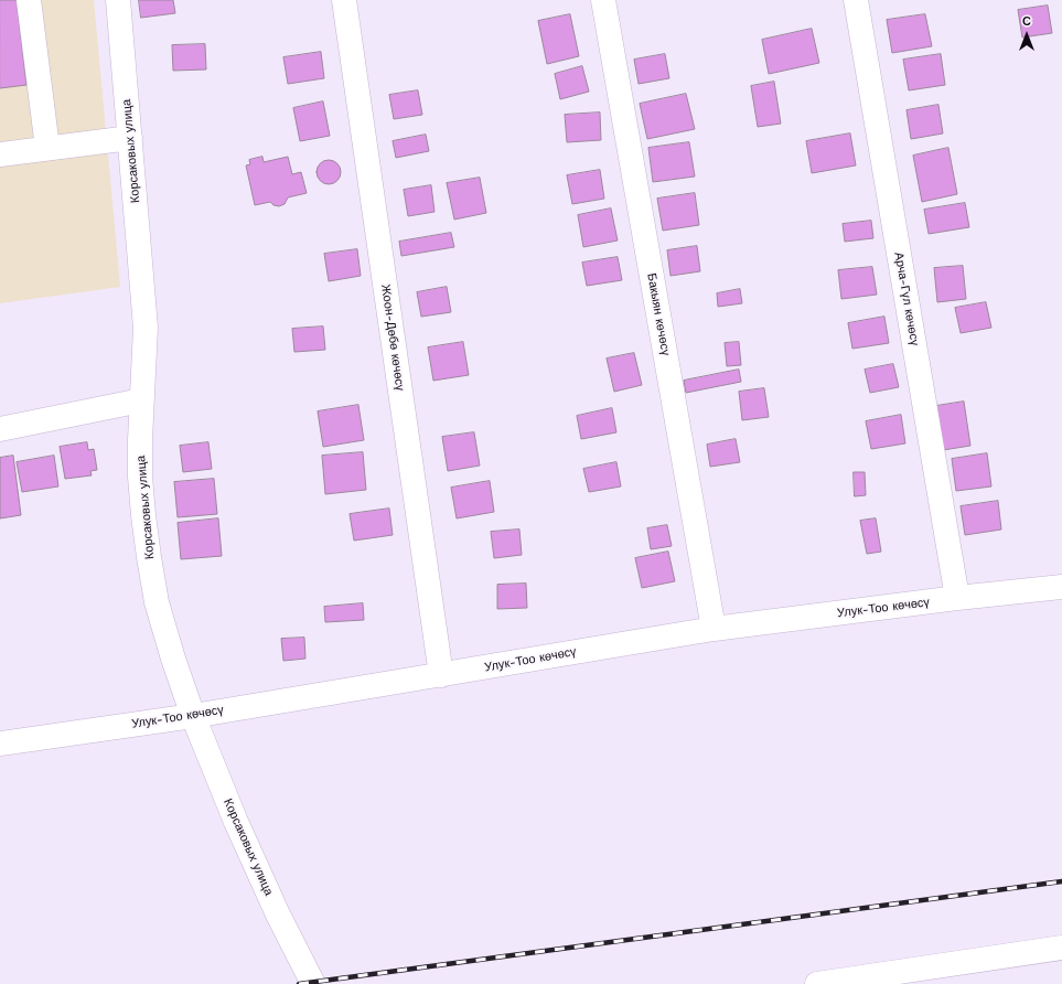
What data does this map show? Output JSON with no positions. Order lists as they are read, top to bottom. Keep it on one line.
{"streets":{"street":["Корсаковых улица","Арча-Гүл көчөсү","Бакыян көчөсү","Жоон-Дөбө көчөсү","Улук-Тоо көчөсү"]},"crossings":[["Корсаковых улица","Улук-Тоо көчөсү"],["Арча-Гүл көчөсү","Улук-Тоо көчөсү"],["Бакыян көчөсү","Улук-Тоо көчөсү"],["Жоон-Дөбө көчөсү","Улук-Тоо көчөсү"]],"north":"top"}
